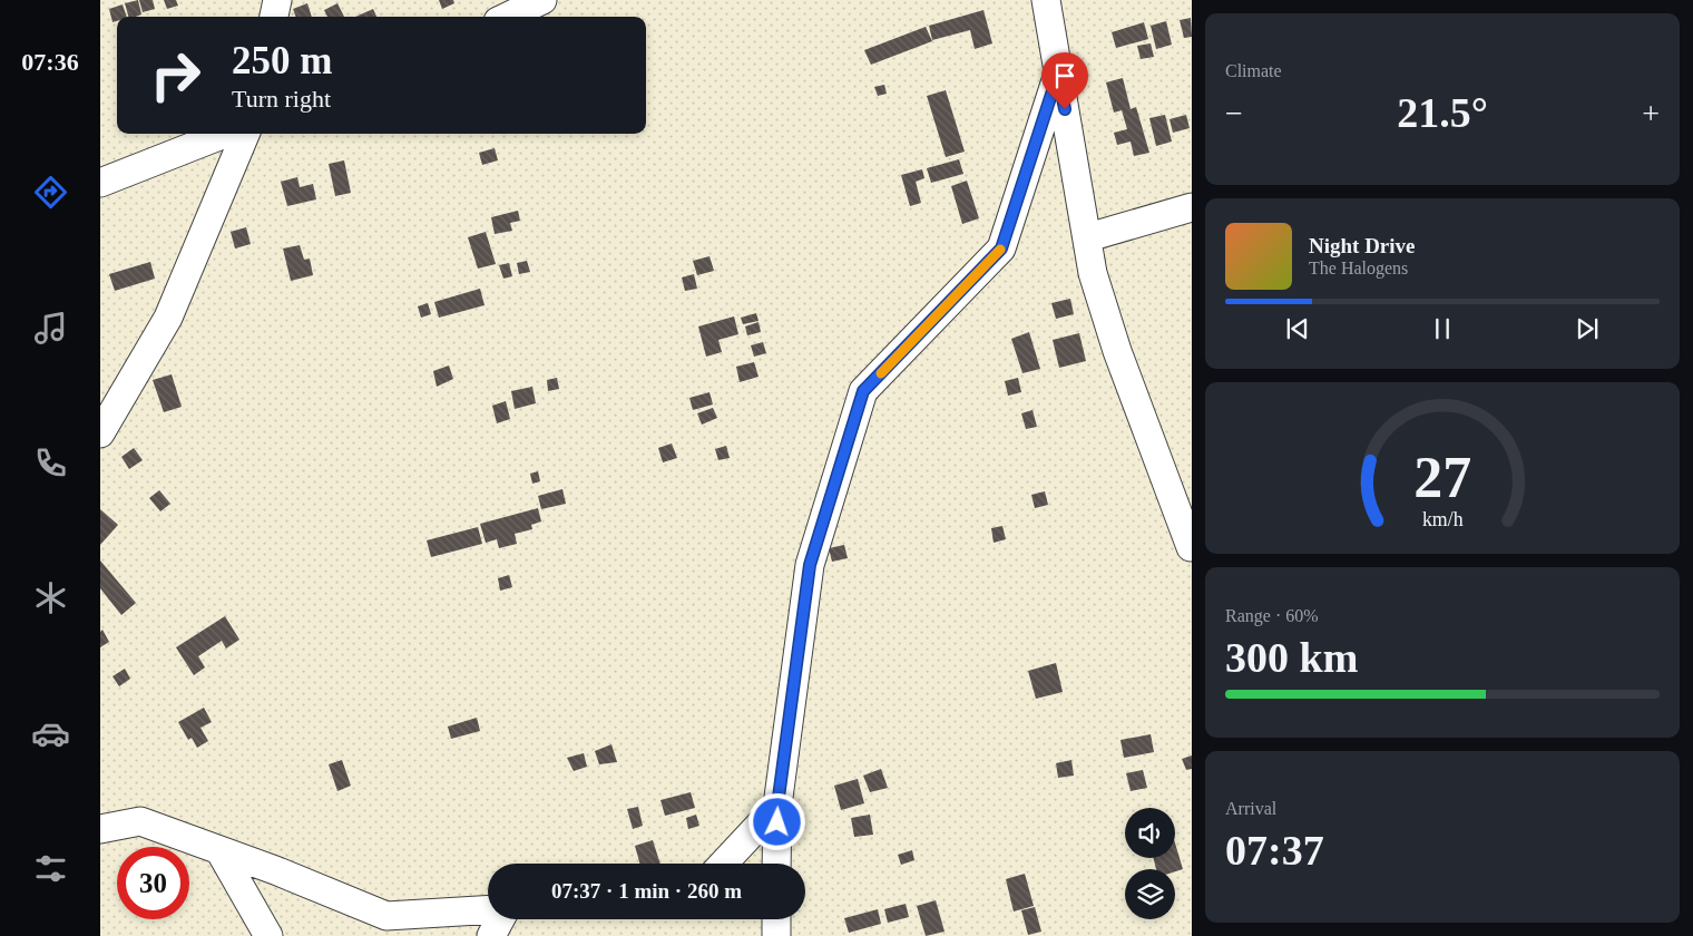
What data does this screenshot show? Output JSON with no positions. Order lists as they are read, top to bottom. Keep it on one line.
{"page":{"tabs":"07:36","tile":["Climate",["Range · 60%","300 km"],["Arrival","07:37"]],"turn":["250 m","Turn right"],"heat":["−","21.5°","+"],"song":["Night Drive","The Halogens"],"limit":"30","trip":"07:37 · 1 min · 260 m","gauge":["27","km/h"]}}
